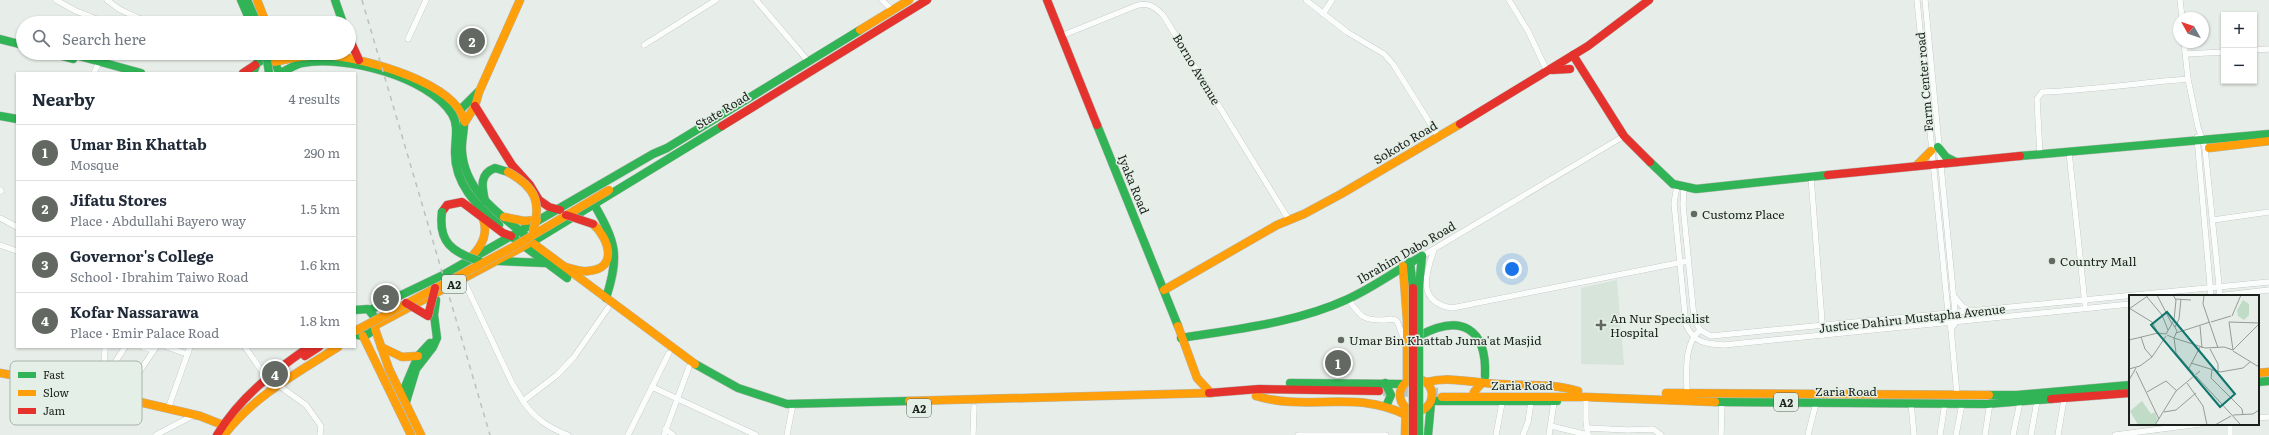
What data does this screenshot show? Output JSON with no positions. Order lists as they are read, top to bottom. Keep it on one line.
{"streets":{"main road":["State Road","Sokoto Road","Iyaka Road","Ibrahim Dabo Road","A2","Zaria Road"],"street":["Borno Avenue","Farm Center road","Justice Dahiru Mustapha Avenue"]},"crossings":[["Borno Avenue","Sokoto Road"],["Borno Avenue","Iyaka Road"],["Farm Center road","Justice Dahiru Mustapha Avenue"],["Farm Center road","Zaria Road"],["State Road","A2"],["Sokoto Road","Iyaka Road"],["Iyaka Road","Ibrahim Dabo Road"]],"places":{"other":["Customz Place","Country Mall","Umar Bin Khattab Juma'at Masjid"],"health":["An Nur Specialist Hospital"]},"legend":["Fast","Slow","Jam"],"north":"top left","page":{"map_buttons":["+","−"],"search":"Search here","pins":["2","3","1","4"],"heading":["Nearby","4 results"],"list":[{"mark":"1","name":"Umar Bin Khattab","note":"Mosque","value":"290 m"},{"mark":"2","name":"Jifatu Stores","note":"Place · Abdullahi Bayero way","value":"1.5 km"},{"mark":"3","name":"Governor's College","note":"School · Ibrahim Taiwo Road","value":"1.6 km"},{"mark":"4","name":"Kofar Nassarawa","note":"Place · Emir Palace Road","value":"1.8 km"}]}}
